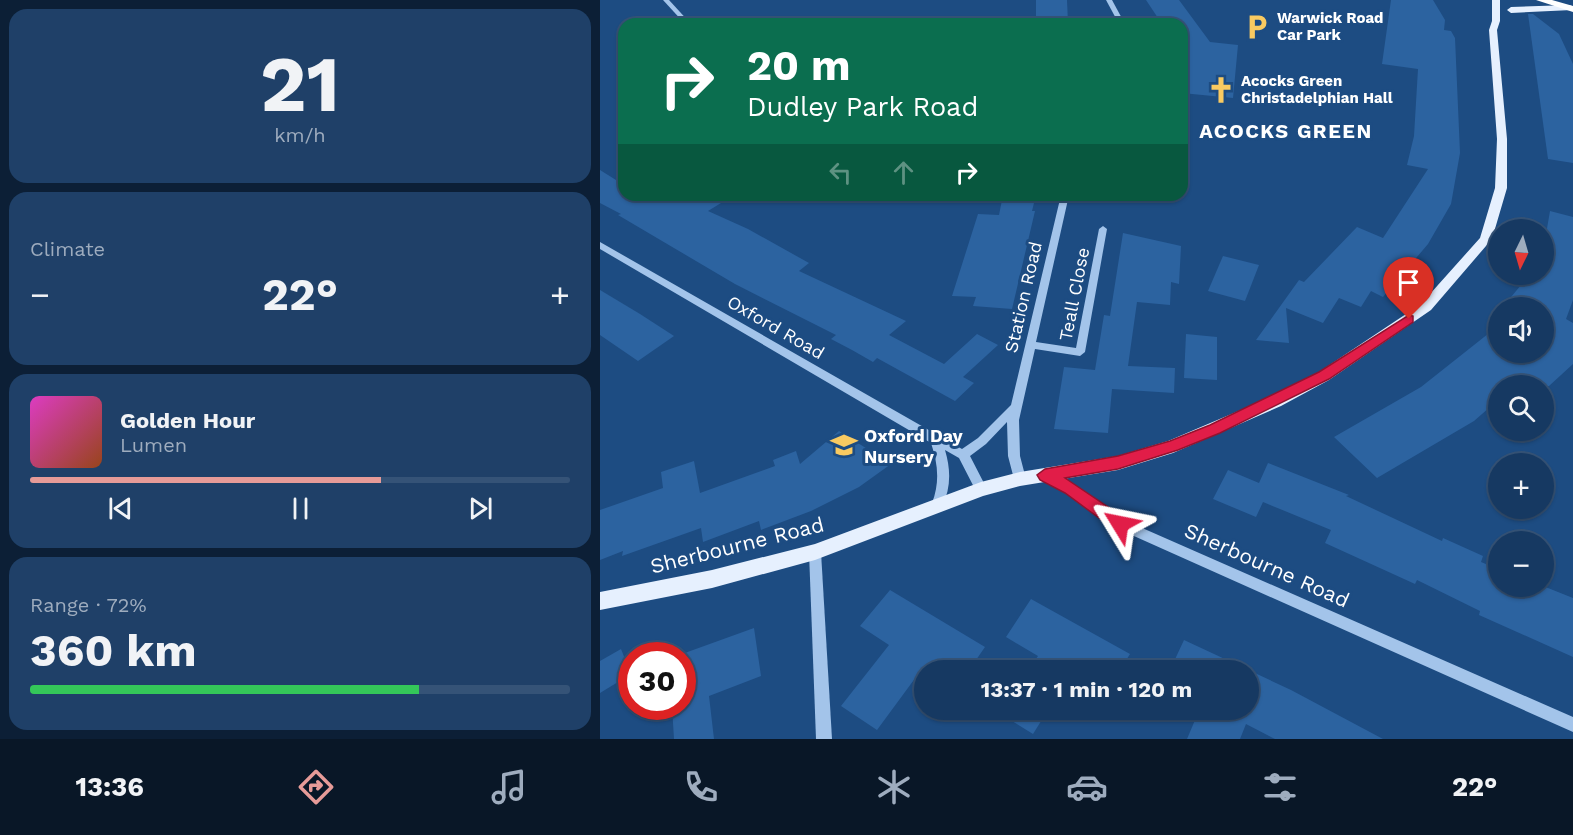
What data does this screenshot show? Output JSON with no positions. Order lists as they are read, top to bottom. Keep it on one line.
{"streets":{"main road":["Sherbourne Road"],"street":["Teall Close","Station Road","Oxford Road"]},"crossings":[["Teall Close","Station Road"],["Station Road","Sherbourne Road"]],"districts":["ACOCKS GREEN"],"places":{"parking":["Warwick Road Car Park"],"church":["Acocks Green Christadelphian Hall"],"school or university":["Oxford Day Nursery"]},"north":"bottom","page":{"tile":[["21","km/h"],"Climate",["Range · 72%","360 km"]],"turn":["20 m","Dudley Park Road"],"map_buttons":["+","−"],"heat":["−","22°","+"],"song":["Golden Hour","Lumen"],"limit":"30","trip":"13:37 · 1 min · 120 m","tabs":["13:36","22°"]}}
